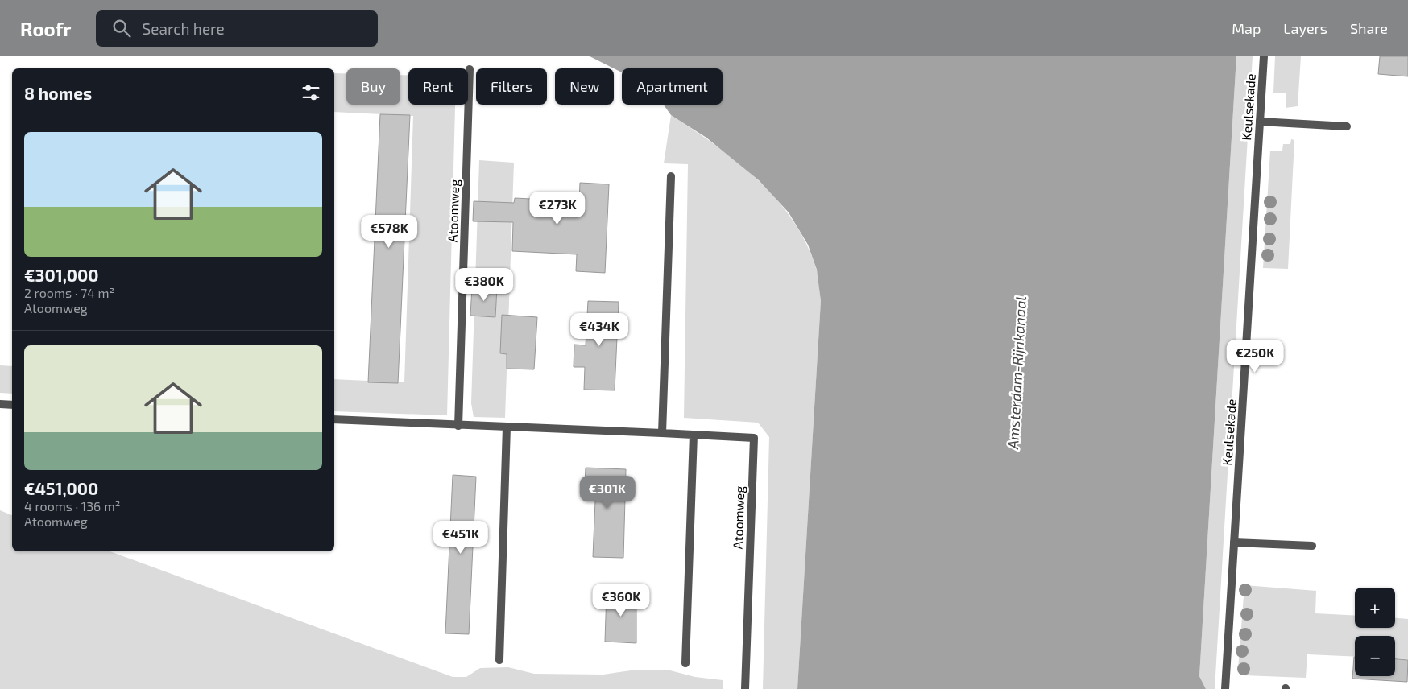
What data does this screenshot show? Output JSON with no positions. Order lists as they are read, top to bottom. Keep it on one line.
{"streets":{"street":["Keulsekade","Atoomweg"]},"water":["Amsterdam-Rijnkanaal"],"page":{"header":"Roofr","search":"Search here","nav":["Map","Layers","Share"],"chip":["Buy","Rent","Filters","New","Apartment"],"heading":"8 homes","list":[{"name":"€301,000","note":"2 rooms · 74 m² · Atoomweg"},{"name":"€451,000","note":"4 rooms · 136 m² · Atoomweg"}],"price":["€273K","€578K","€380K","€434K","€250K","€301K","€451K","€360K"],"map_buttons":["+","−"]}}
